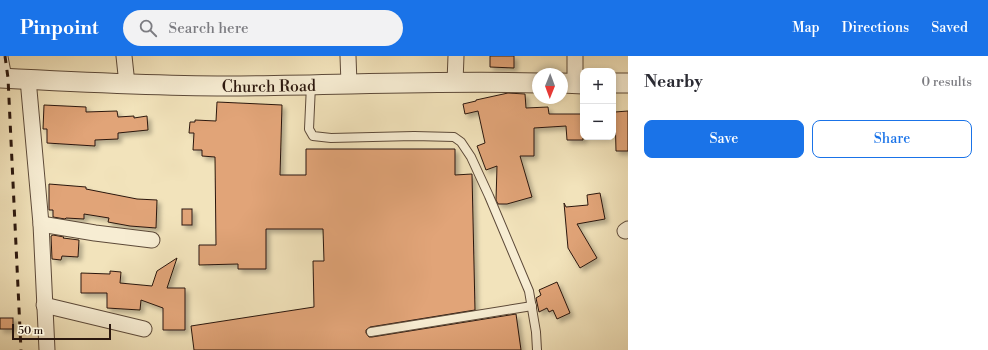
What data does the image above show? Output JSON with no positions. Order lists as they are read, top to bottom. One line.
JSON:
{"streets":{"street":["Church Road"]},"scale_bar":"50 m","north":"bottom","page":{"header":"Pinpoint","search":"Search here","nav":["Map","Directions","Saved"],"heading":["Nearby","0 results"],"map_buttons":["+","−"],"buttons":["Save","Share"],"scale":"50 m"}}
